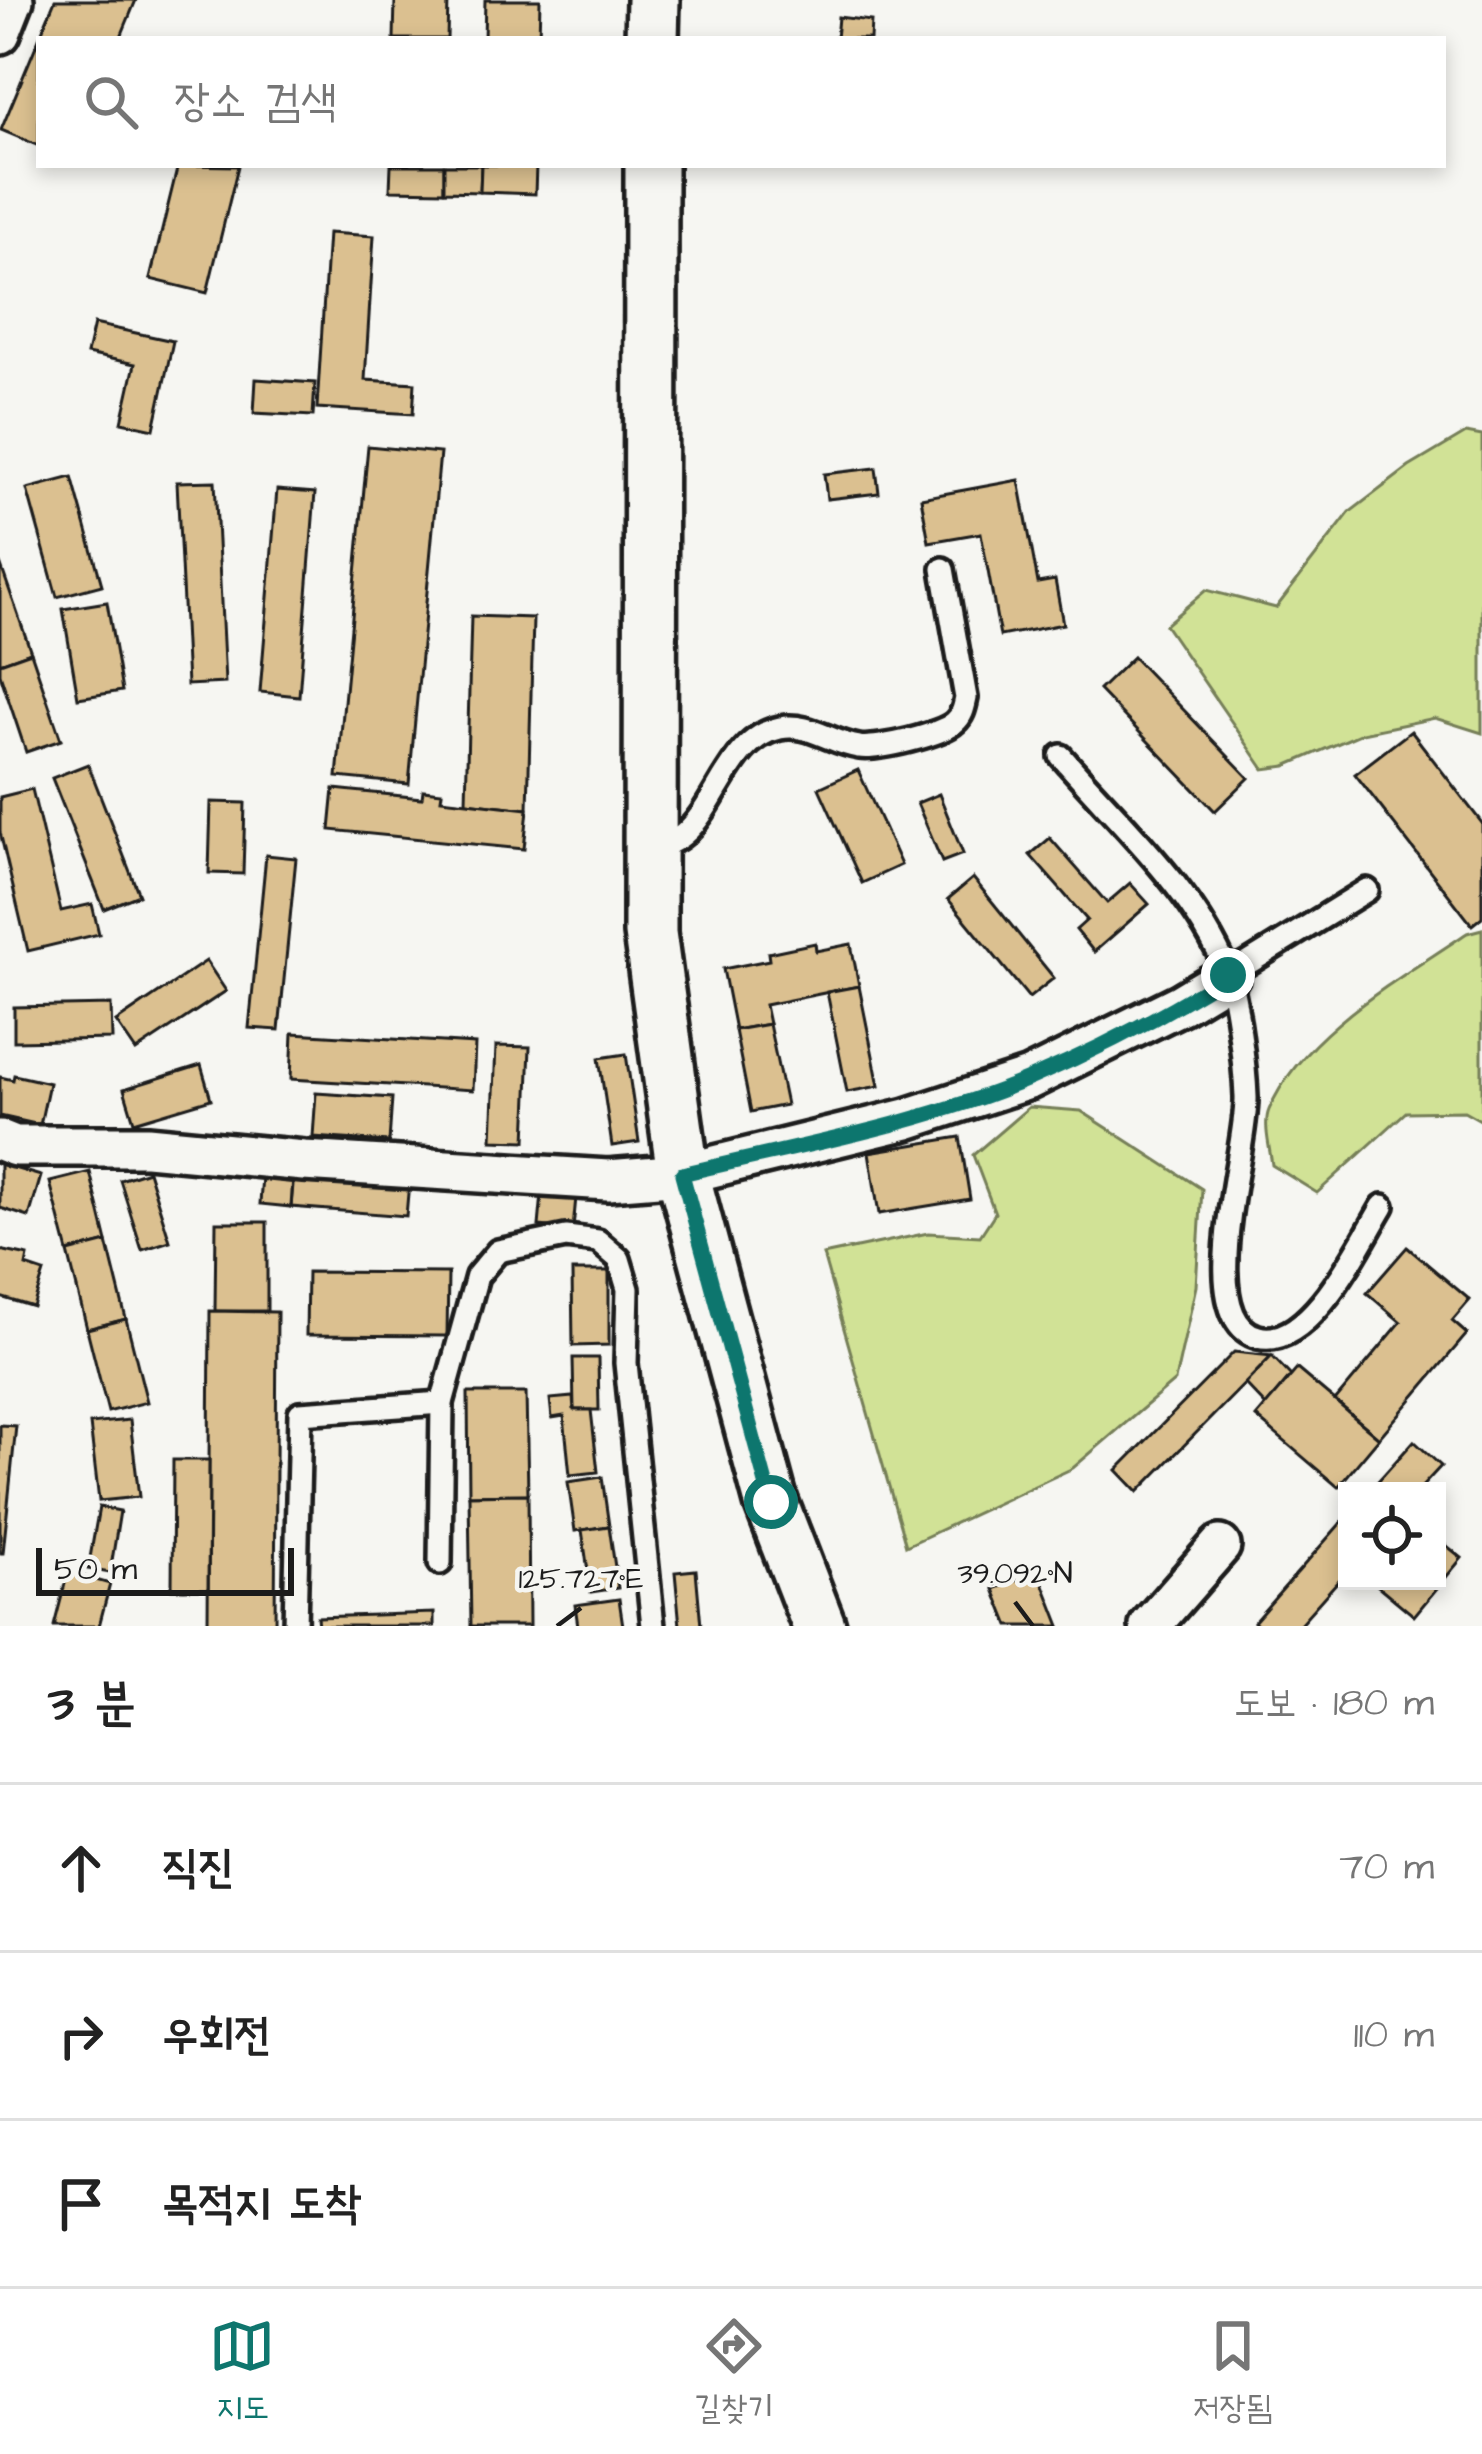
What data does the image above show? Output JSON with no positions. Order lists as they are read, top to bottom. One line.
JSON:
{"scale_bar":"50 m","page":{"search":"장소 검색","scale":"50 m","heading":["3 분","도보 · 180 m"],"list":[["직진","70 m"],["우회전","110 m"],"목적지 도착"],"nav":["지도","길찾기","저장됨"]},"coordinates":["39.092°N","125.727°E"]}
